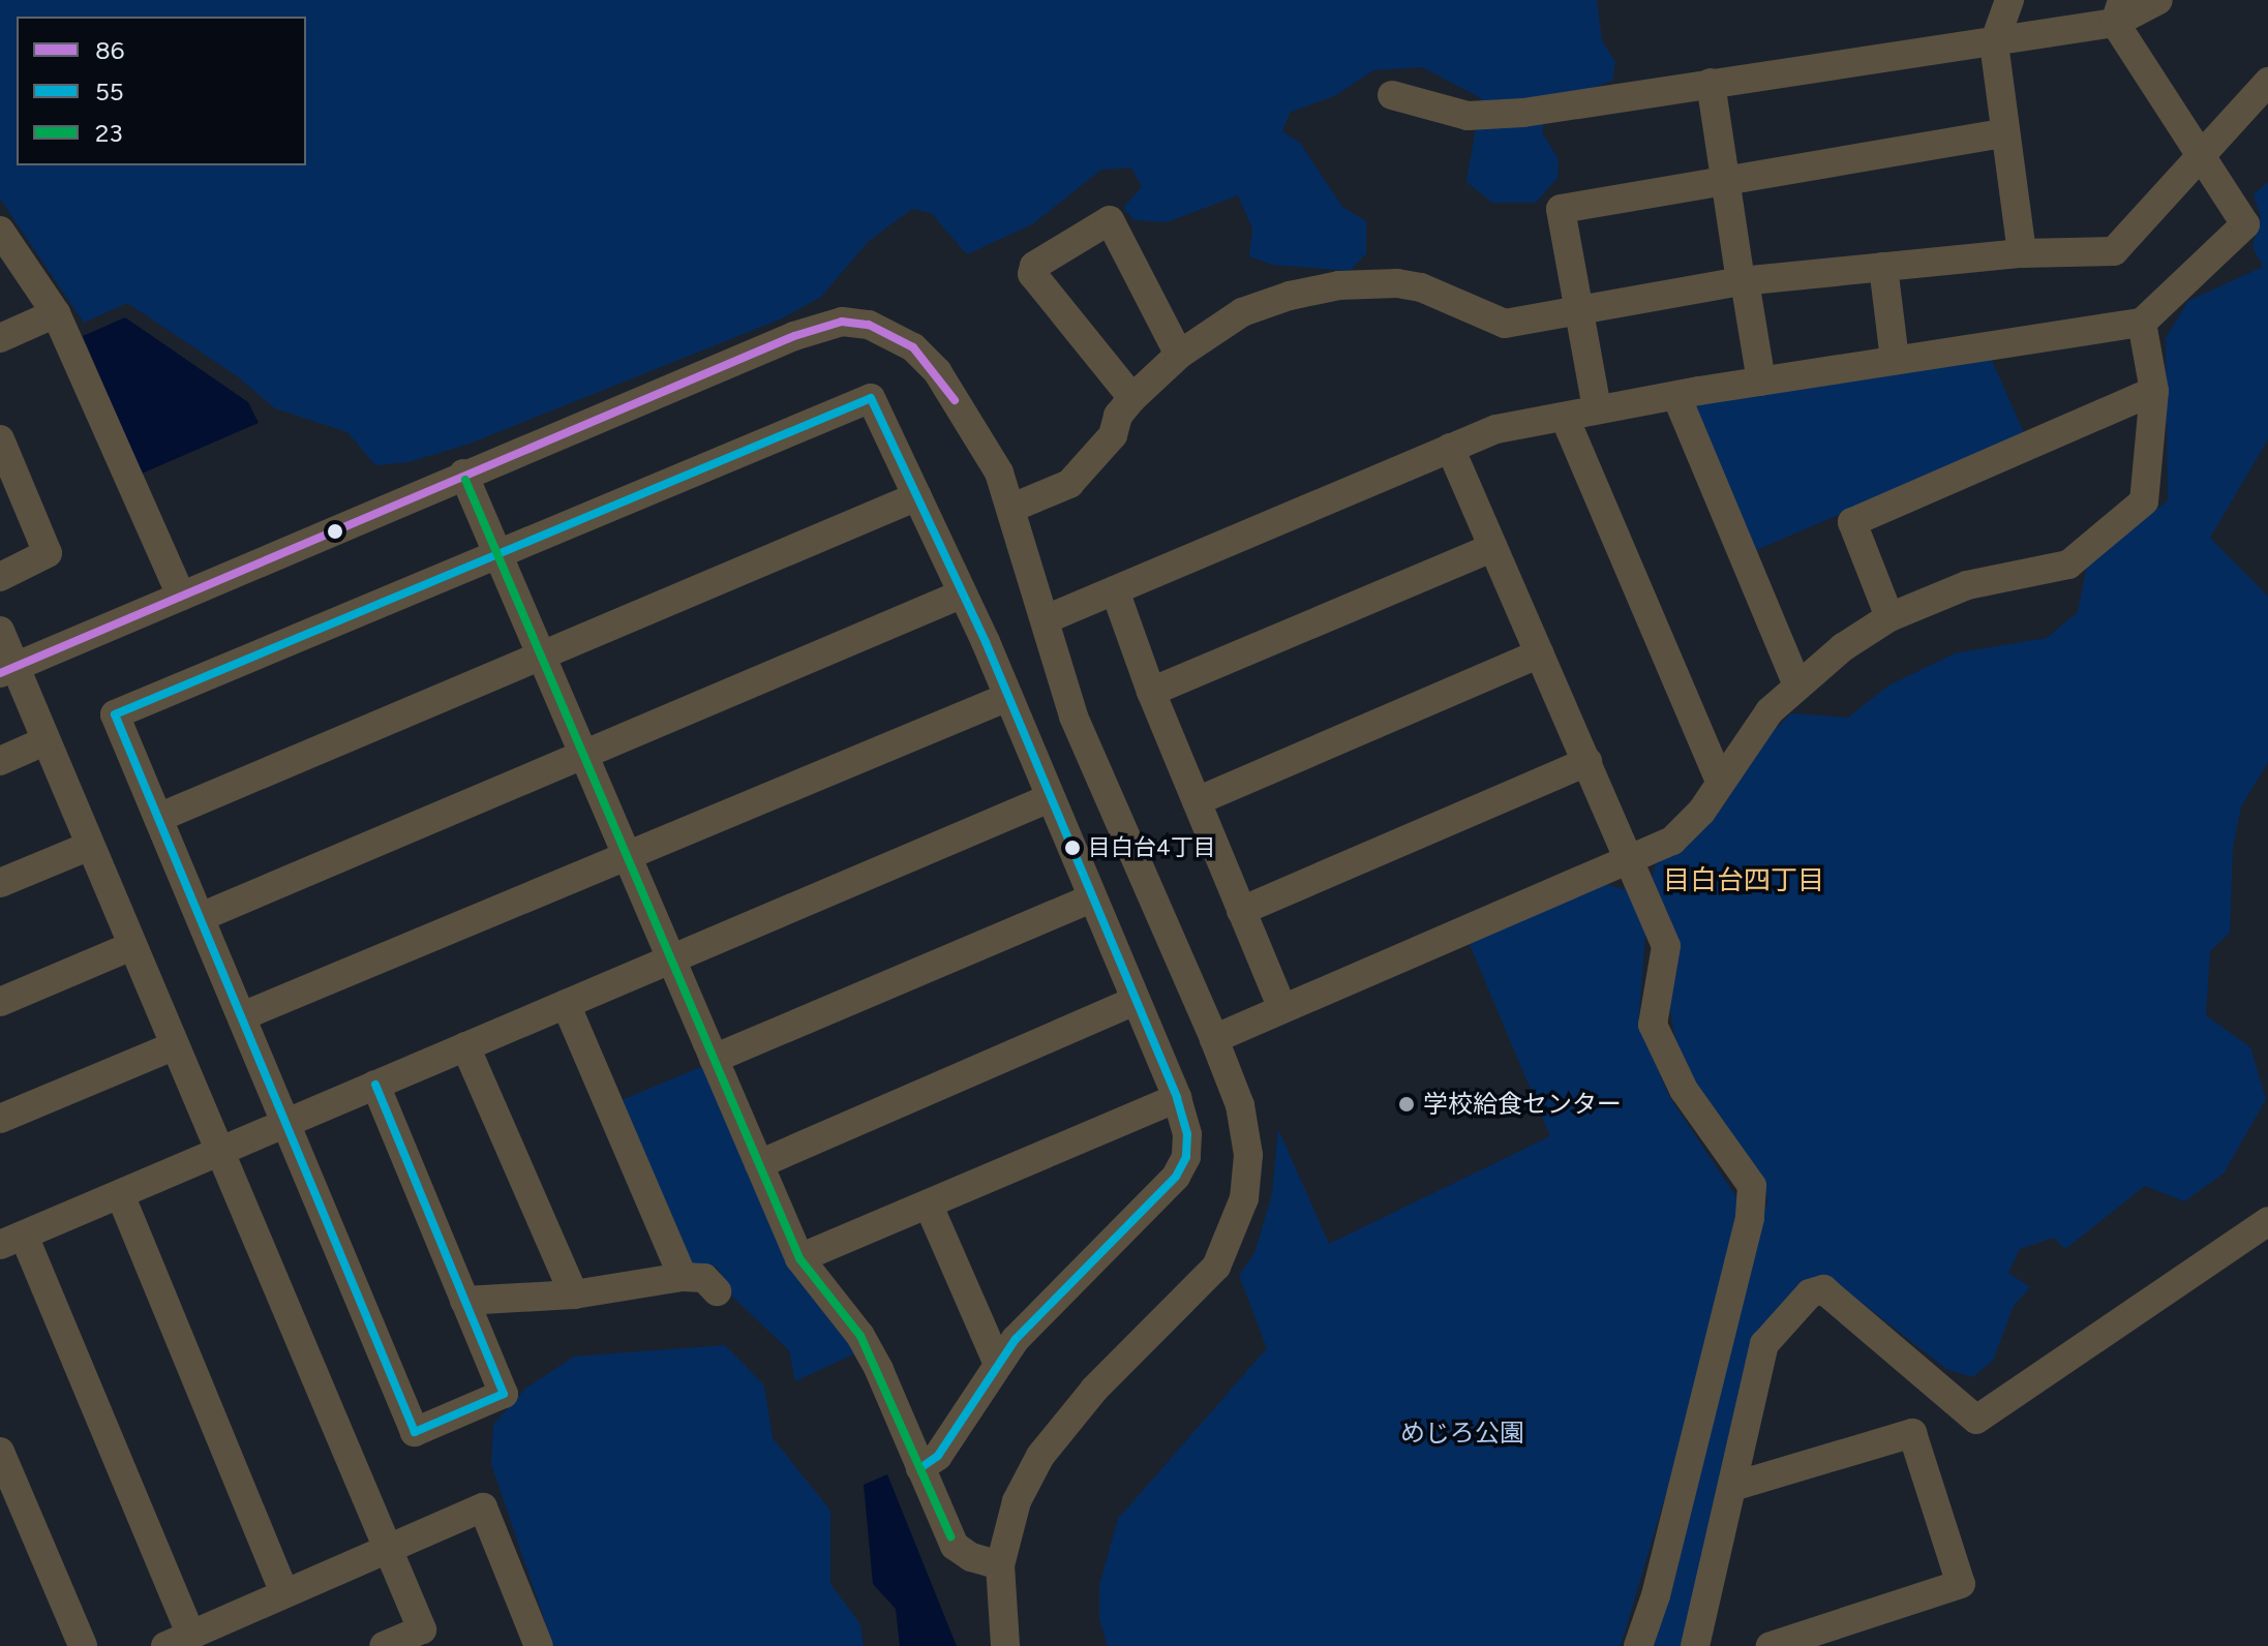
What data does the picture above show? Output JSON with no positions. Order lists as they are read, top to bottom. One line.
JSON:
{"districts":["目白台四丁目"],"parks":["めじろ公園"],"places":["目白台4丁目","学校給食センター"],"lines":["transit line 86","transit line 55","transit line 23"],"legend":["86","55","23"]}
